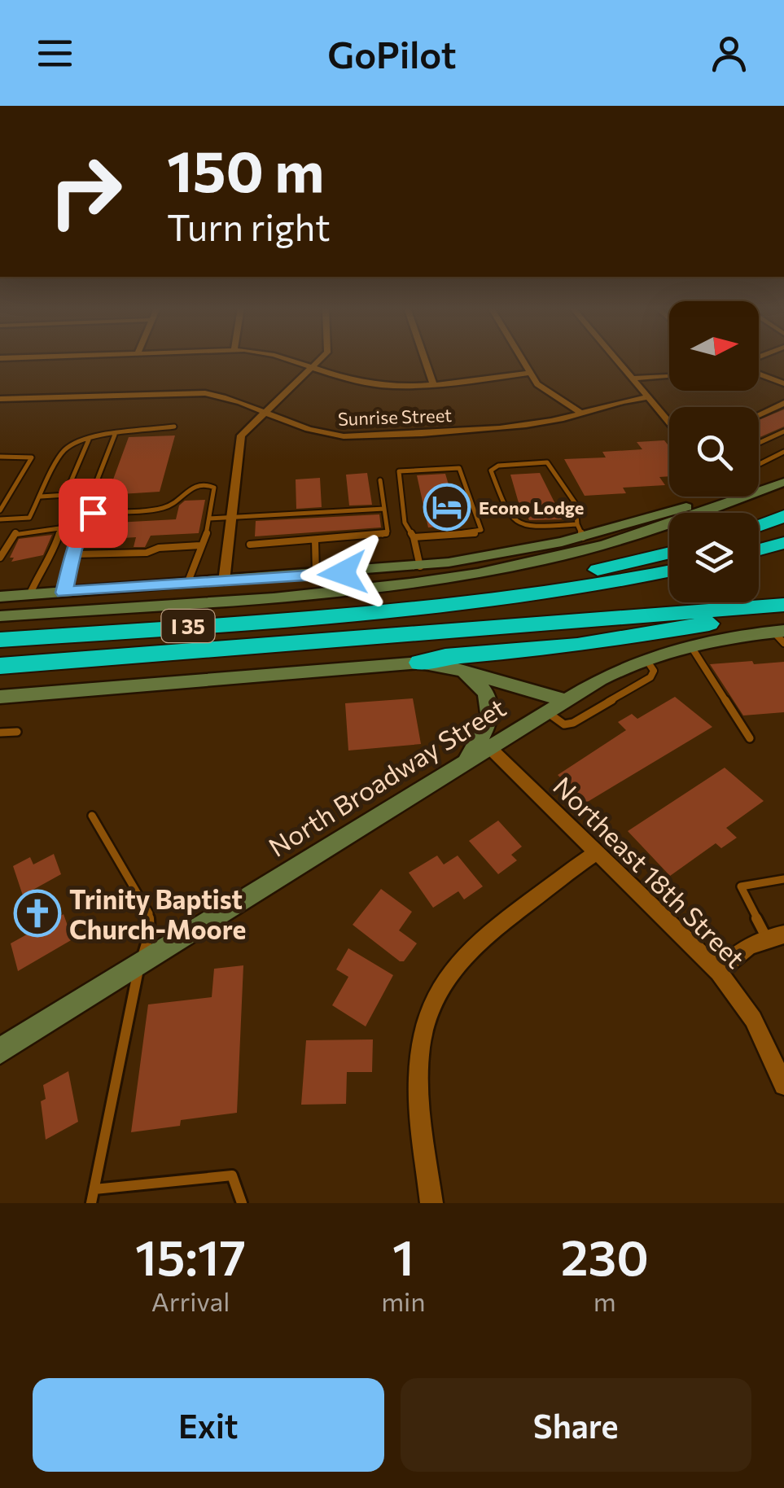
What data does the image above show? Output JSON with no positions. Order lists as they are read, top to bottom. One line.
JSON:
{"streets":{"highway":["I 35"],"main road":["North Broadway Street"],"street":["Sunrise Street","Northeast 18th Street"]},"crossings":[["North Broadway Street","Northeast 18th Street"]],"places":{"hotel":["Econo Lodge"],"church":["Trinity Baptist Church-Moore"]},"north":"right","page":{"header":"GoPilot","turn":["150 m","Turn right"],"eta":["15:17","Arrival","1","min","230","m"],"buttons":["Exit","Share"]}}
